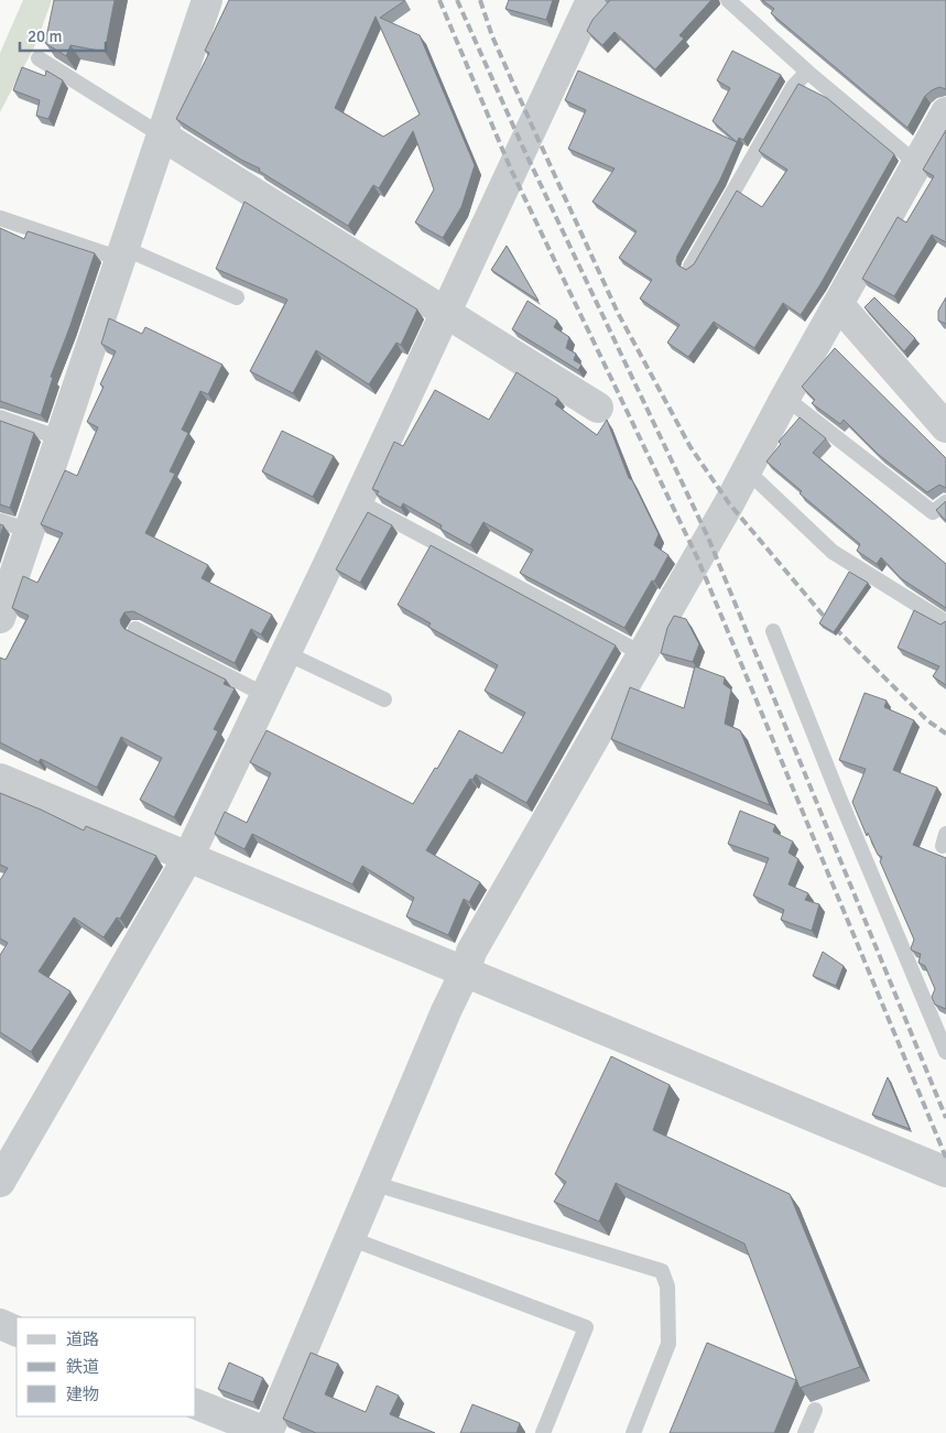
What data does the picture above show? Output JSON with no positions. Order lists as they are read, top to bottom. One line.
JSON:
{"legend":["道路","鉄道","建物"],"scale_bar":"20 m"}
